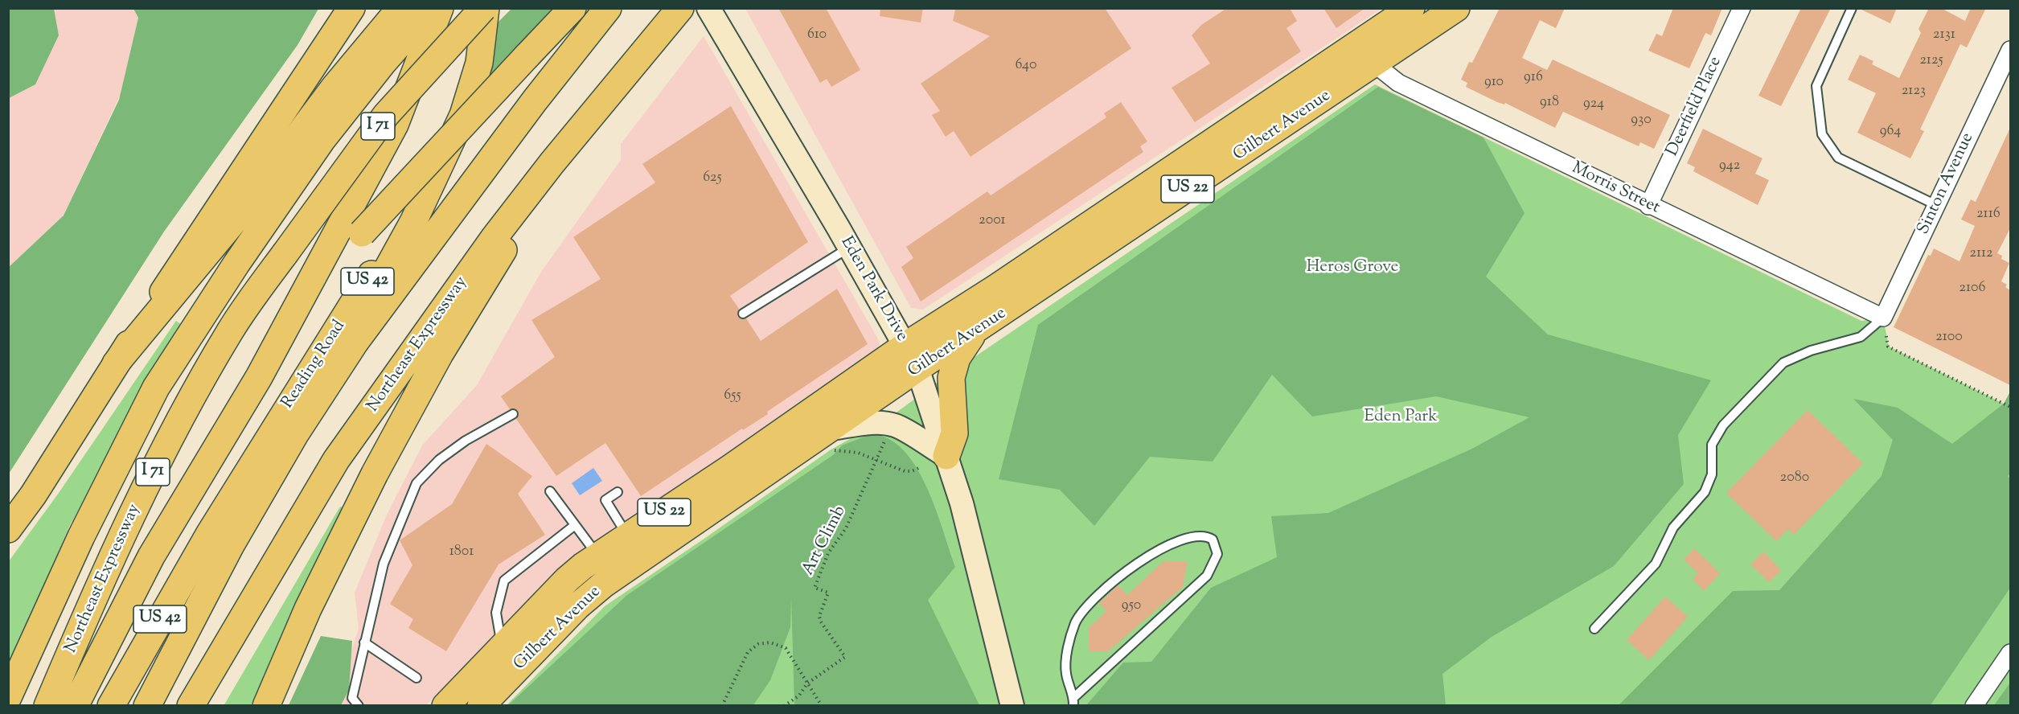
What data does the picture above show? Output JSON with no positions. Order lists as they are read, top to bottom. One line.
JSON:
{"streets":{"main road":["I 71","Gilbert Avenue","US 22","US 42","Northeast Expressway","Reading Road"],"street":["Deerfield Place","Sinton Avenue","Morris Street","Eden Park Drive"],"path":["Art Climb"]},"crossings":[["Deerfield Place","Morris Street"],["Gilbert Avenue","Morris Street"],["Gilbert Avenue","Eden Park Drive"],["Sinton Avenue","Morris Street"],["Northeast Expressway","Reading Road"]],"parks":["Heros Grove","Eden Park"],"house_numbers":["610","2131","2125","640","916","910","2123","918","924","930","964","942","625","2116","2001","2112","2106","2100","655","2080","1801","950"]}
